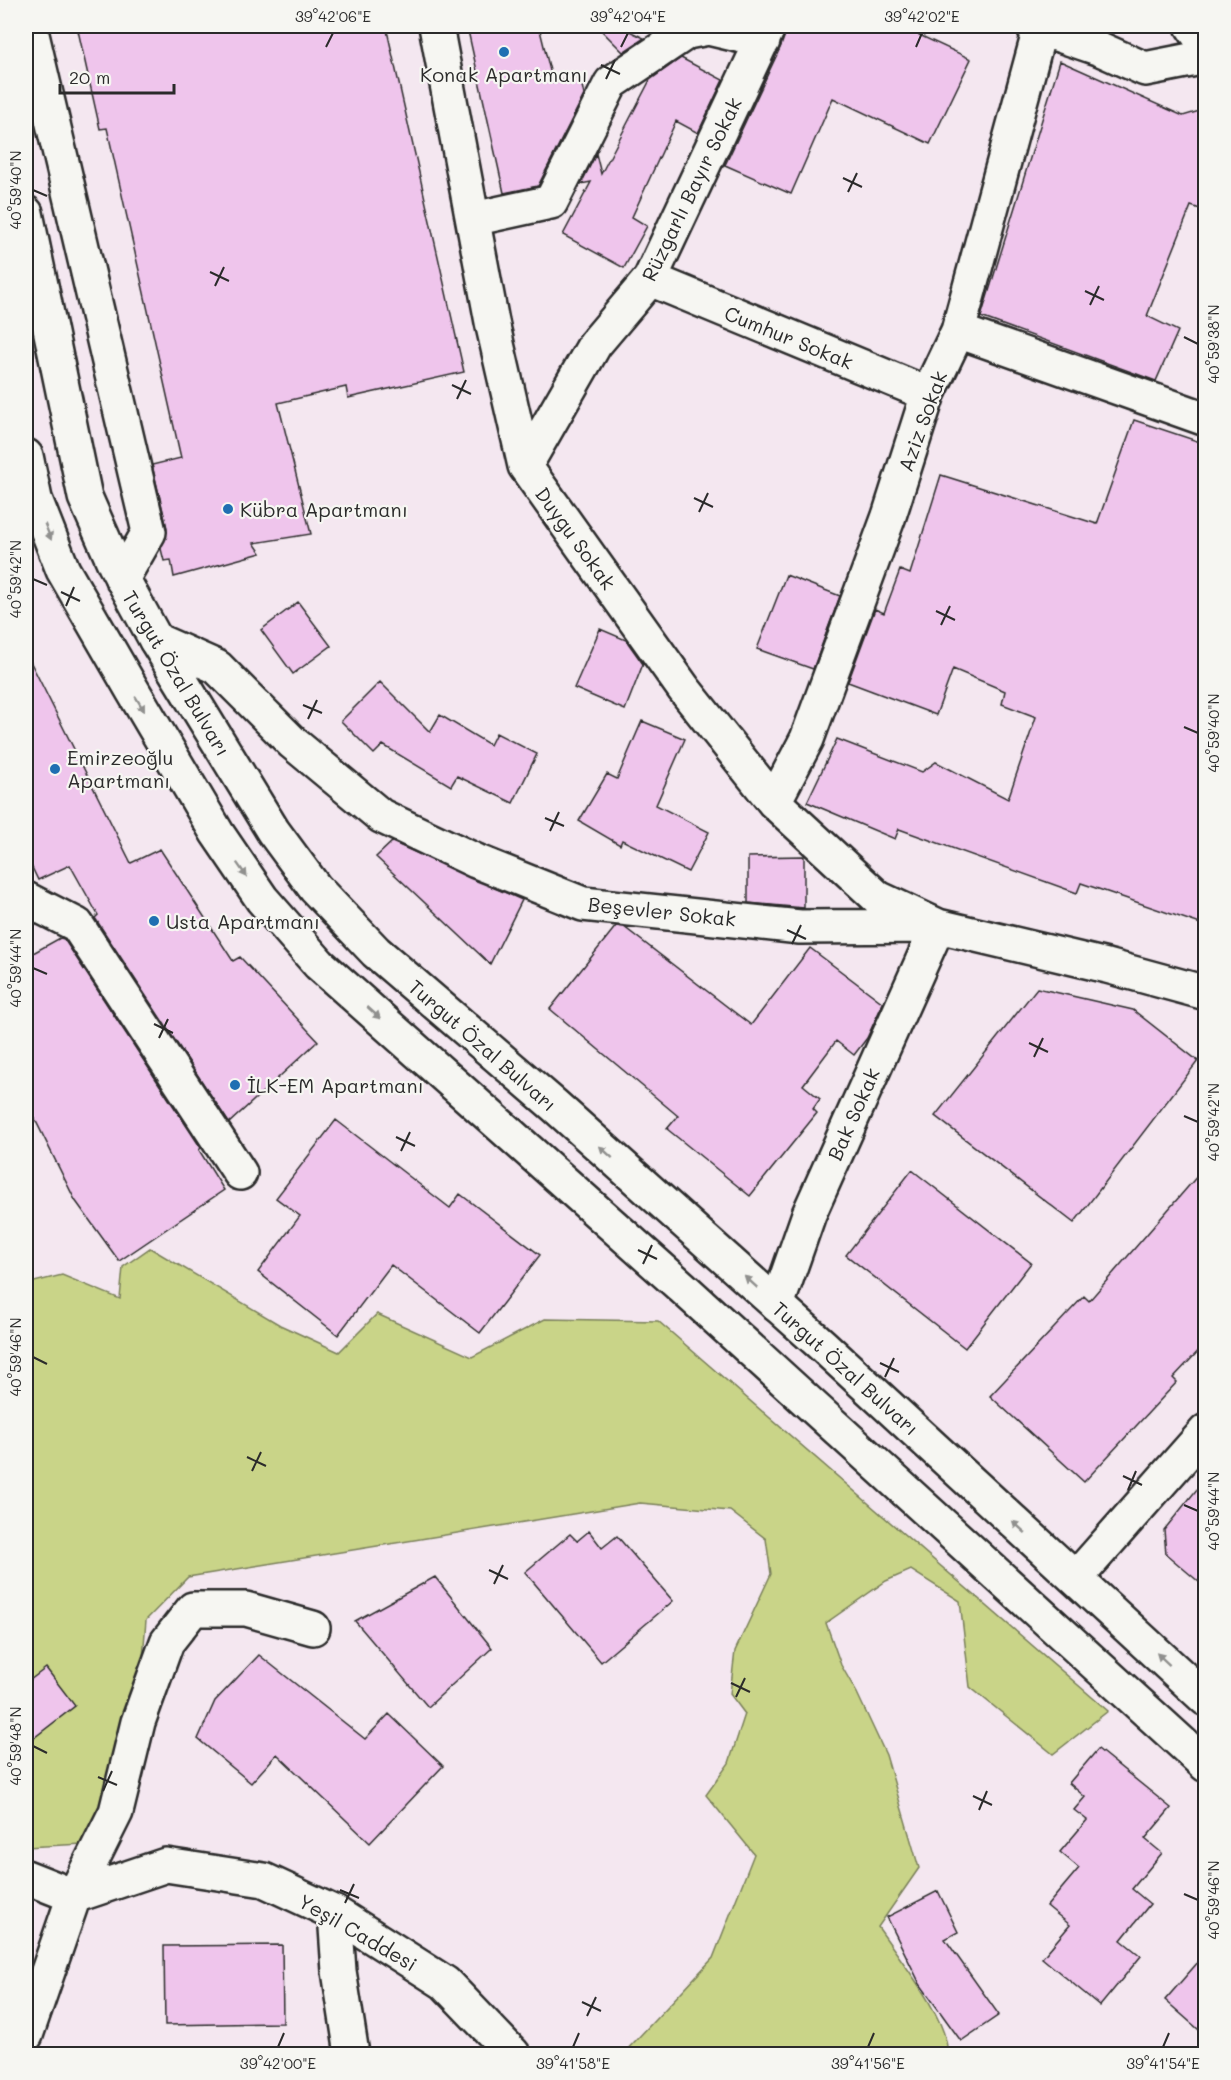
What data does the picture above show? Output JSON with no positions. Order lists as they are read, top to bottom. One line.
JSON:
{"streets":{"street":["Rüzgarlı Bayır Sokak","Cumhur Sokak","Aziz Sokak","Duygu Sokak","Turgut Özal Bulvarı","Beşevler Sokak","Bak Sokak","Yeşil Caddesi"]},"crossings":[["Rüzgarlı Bayır Sokak","Cumhur Sokak"],["Rüzgarlı Bayır Sokak","Duygu Sokak"],["Cumhur Sokak","Aziz Sokak"],["Aziz Sokak","Duygu Sokak"],["Duygu Sokak","Beşevler Sokak"],["Duygu Sokak","Bak Sokak"],["Turgut Özal Bulvarı","Beşevler Sokak"],["Turgut Özal Bulvarı","Bak Sokak"],["Beşevler Sokak","Bak Sokak"]],"places":["Konak Apartmanı","Kübra Apartmanı","Emirzeoğlu Apartmanı","Usta Apartmanı","İLK-EM Apartmanı"],"scale_bar":"20 m","coordinates":["39°42'06\"E","39°42'04\"E","39°42'02\"E","40°59'40\"N","40°59'38\"N","40°59'42\"N","40°59'44\"N","40°59'46\"N","40°59'48\"N","39°42'00\"E","39°41'58\"E","39°41'56\"E","39°41'54\"E"]}
